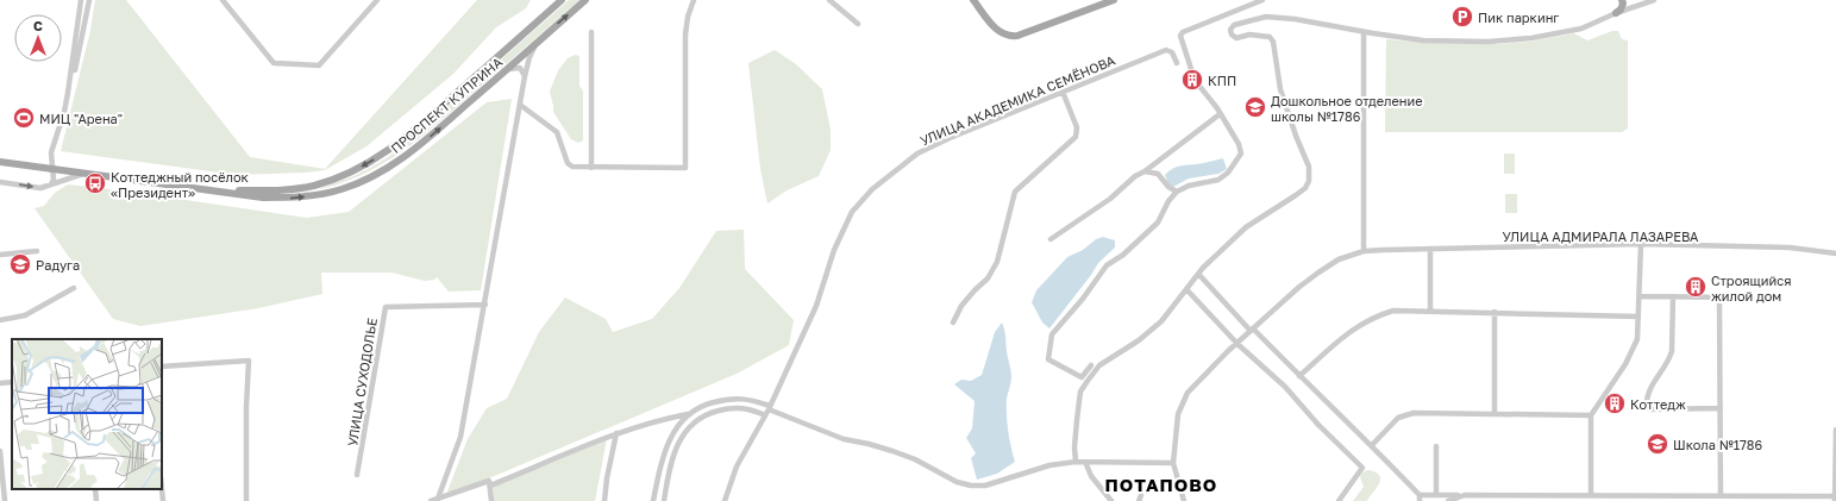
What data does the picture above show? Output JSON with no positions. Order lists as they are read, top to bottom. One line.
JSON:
{"streets":{"main road":["ПРОСПЕКТ КУПРИНА"],"street":["УЛИЦА АКАДЕМИКА СЕМЁНОВА","УЛИЦА АДМИРАЛА ЛАЗАРЕВА","УЛИЦА СУХОДОЛЬЕ"]},"districts":["ПОТАПОВО"],"places":{"parking":["Пик паркинг"],"building":["КПП","Строящийся жилой дом","Коттедж"],"school or university":["Дошкольное отделение школы №1786","Радуга","Школа №1786"],"sports":["МИЦ \"Арена\""],"bus stop":["Коттеджный посёлок «Президент»"]},"north":"top"}
